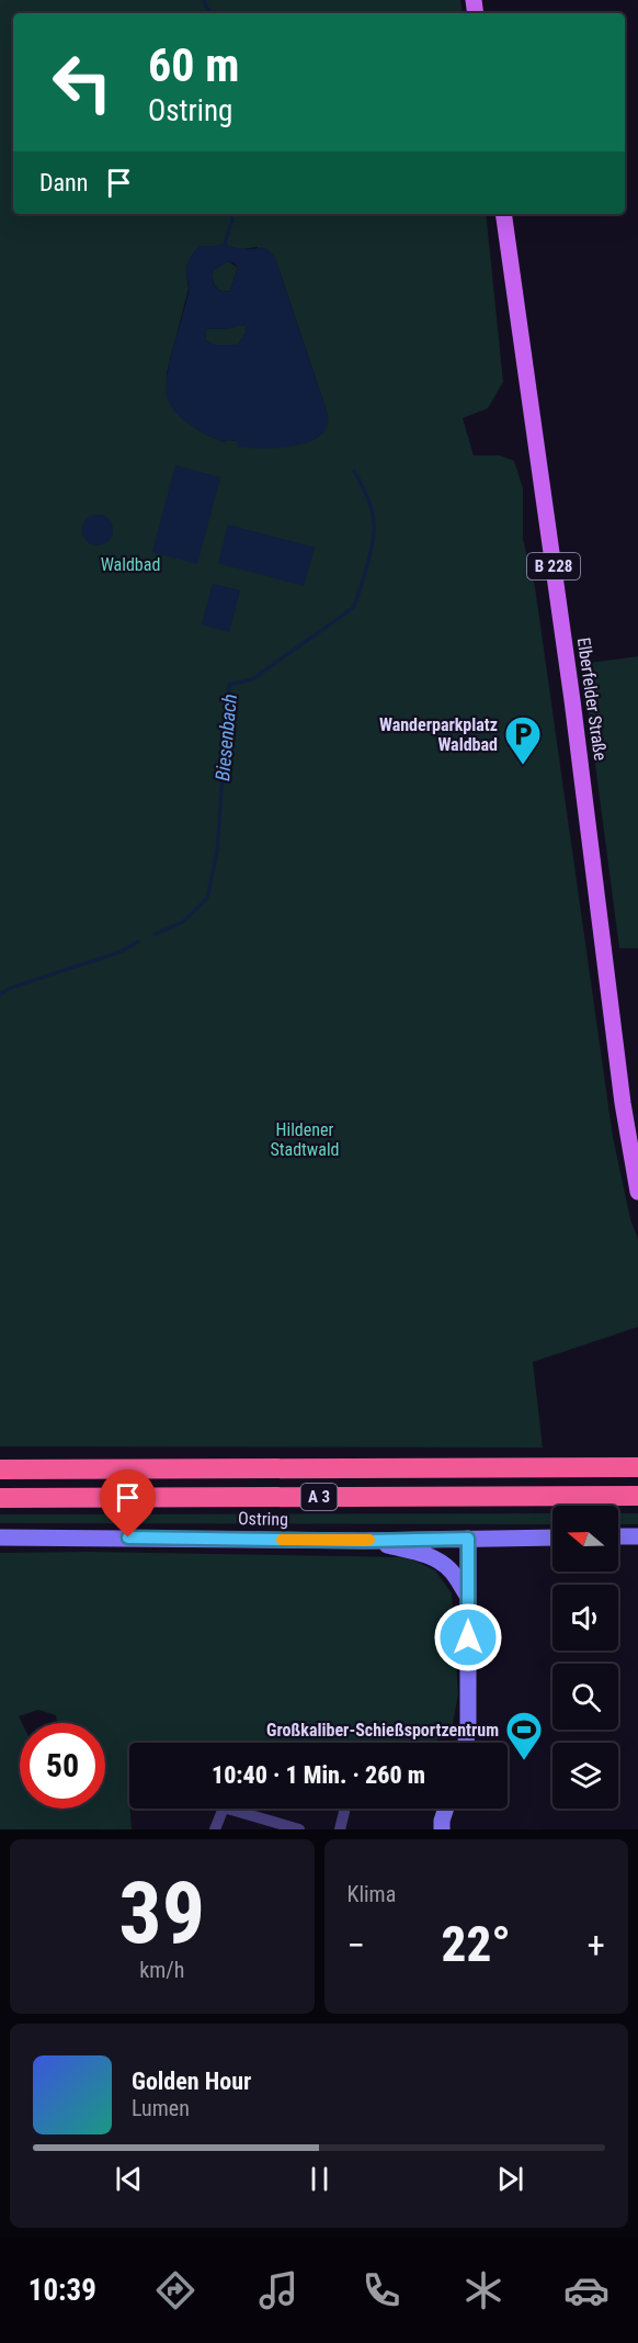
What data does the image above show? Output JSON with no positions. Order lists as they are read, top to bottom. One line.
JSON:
{"streets":{"highway":["A 3"],"main road":["B 228","Elberfelder Straße","Ostring"]},"water":["Biesenbach"],"parks":["Waldbad","Hildener Stadtwald"],"places":{"parking":["Wanderparkplatz Waldbad"],"sports":["Großkaliber-Schießsportzentrum"]},"north":"left","page":{"turn":["60 m","Ostring"],"then":"Dann","limit":"50","trip":"10:40 · 1 Min. · 260 m","tile":[["39","km/h"],"Klima"],"heat":["−","22°","+"],"song":["Golden Hour","Lumen"],"tabs":"10:39"}}
